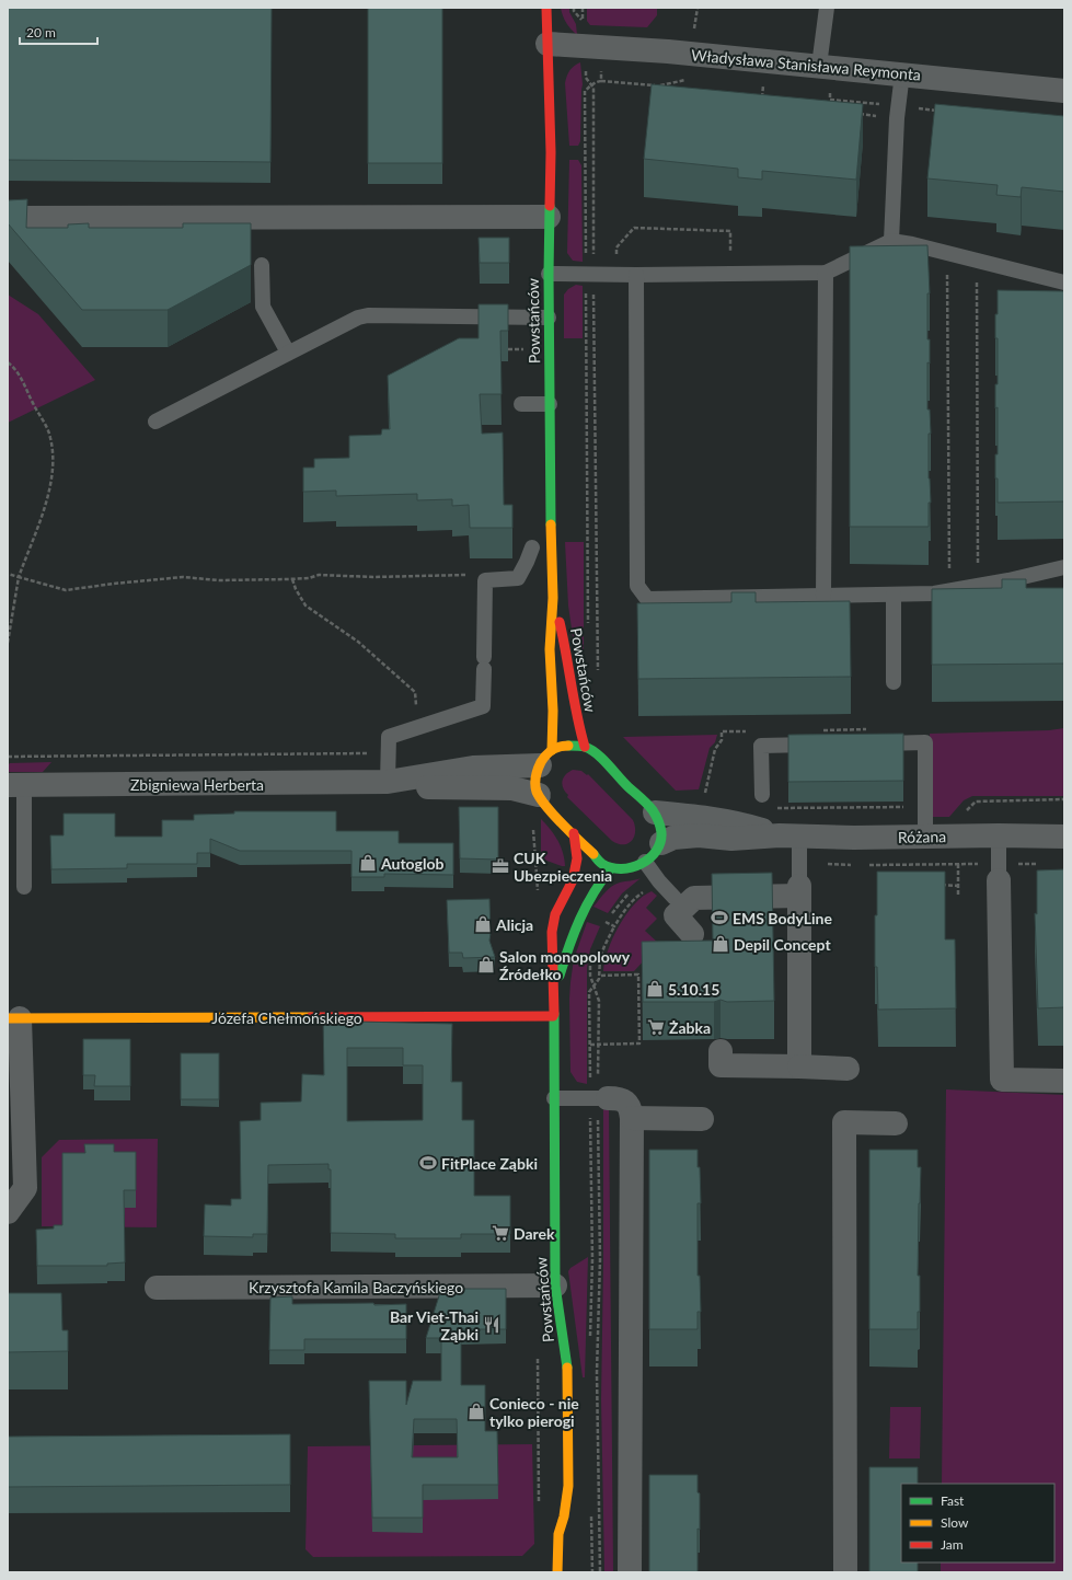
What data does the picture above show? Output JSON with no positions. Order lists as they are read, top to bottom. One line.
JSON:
{"streets":{"street":["Władysława Stanisława Reymonta","Powstańców","Zbigniewa Herberta","Różana","Józefa Chełmońskiego","Krzysztofa Kamila Baczyńskiego"]},"crossings":[["Władysława Stanisława Reymonta","Powstańców"],["Powstańców","Zbigniewa Herberta"],["Powstańców","Józefa Chełmońskiego"],["Powstańców","Krzysztofa Kamila Baczyńskiego"]],"places":{"shop":["Autoglob","Alicja","Depil Concept","Salon monopolowy Źródełko","5.10.15","Conieco - nie tylko pierogi"],"office":["CUK Ubezpieczenia"],"sports":["EMS BodyLine","FitPlace Ząbki"],"supermarket":["Żabka","Darek"],"restaurant":["Bar Viet-Thai Ząbki"]},"legend":["Fast","Slow","Jam"],"scale_bar":"20 m"}
